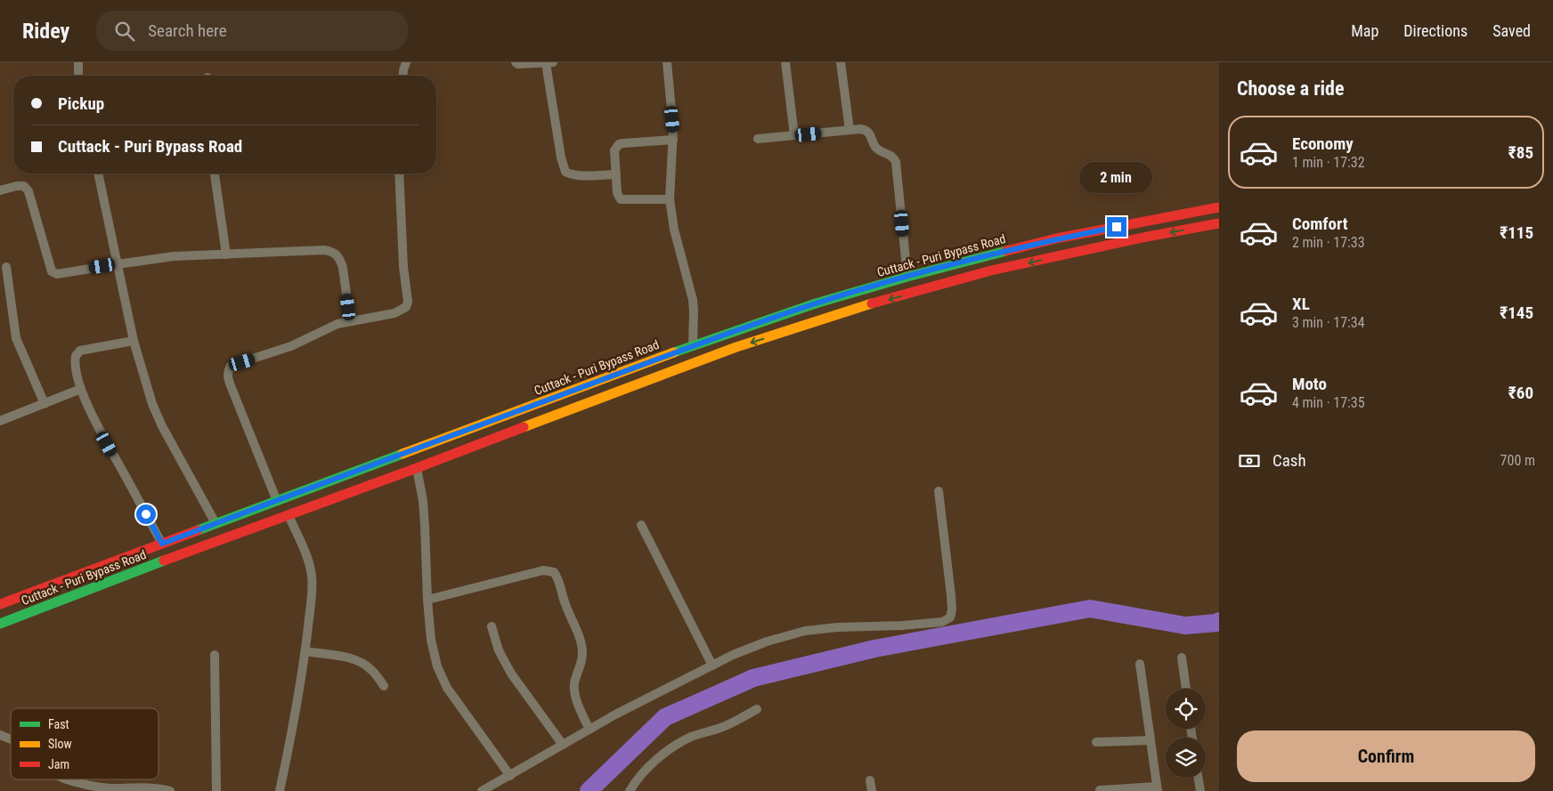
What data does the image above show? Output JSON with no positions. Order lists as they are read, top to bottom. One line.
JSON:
{"streets":{"highway":["Cuttack - Puri Bypass Road"]},"legend":["Fast","Slow","Jam"],"page":{"header":"Ridey","search":"Search here","nav":["Map","Directions","Saved"],"heading":"Choose a ride","banner":["Pickup","Cuttack - Puri Bypass Road"],"list":[{"name":"Economy","note":"1 min · 17:32","value":"₹85"},{"name":"Comfort","note":"2 min · 17:33","value":"₹115"},{"name":"XL","note":"3 min · 17:34","value":"₹145"},{"name":"Moto","note":"4 min · 17:35","value":"₹60"}],"bubble":"2 min","pay":["Cash","700 m"],"buttons":"Confirm"}}
